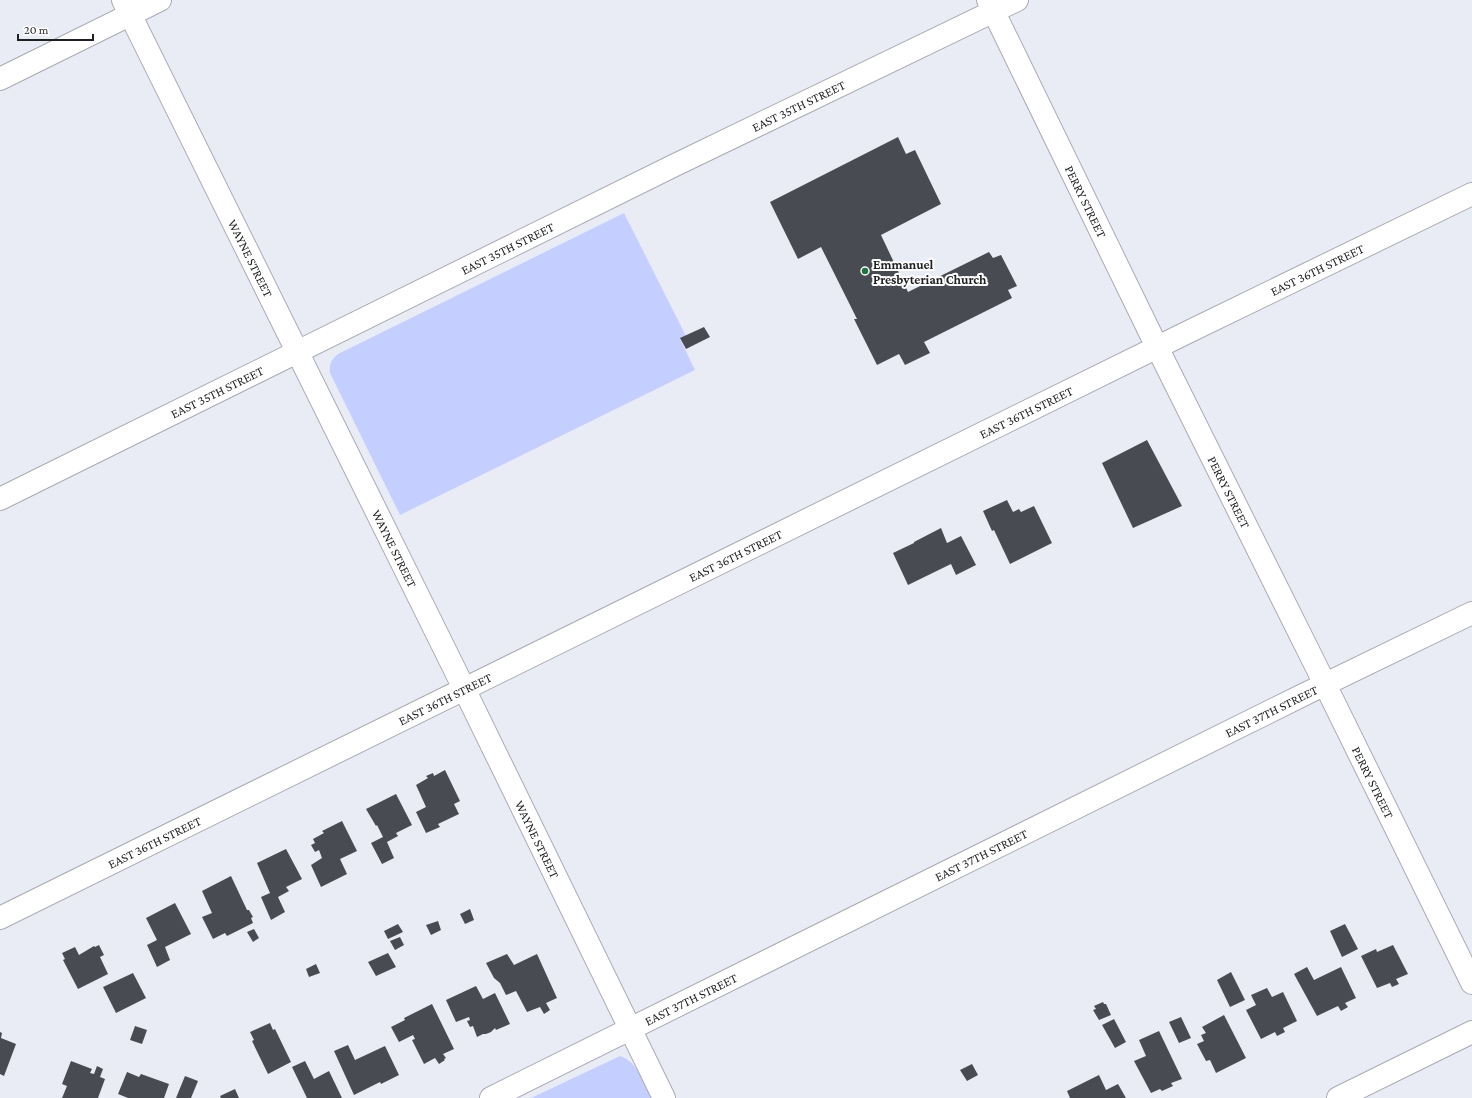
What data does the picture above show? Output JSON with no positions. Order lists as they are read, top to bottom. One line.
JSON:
{"streets":{"street":["EAST 35TH STREET","PERRY STREET","WAYNE STREET","EAST 36TH STREET","EAST 37TH STREET"]},"crossings":[["EAST 35TH STREET","PERRY STREET"],["EAST 35TH STREET","WAYNE STREET"],["PERRY STREET","EAST 36TH STREET"],["PERRY STREET","EAST 37TH STREET"],["WAYNE STREET","EAST 36TH STREET"],["WAYNE STREET","EAST 37TH STREET"]],"places":["Emmanuel Presbyterian Church"],"scale_bar":"20 m"}
